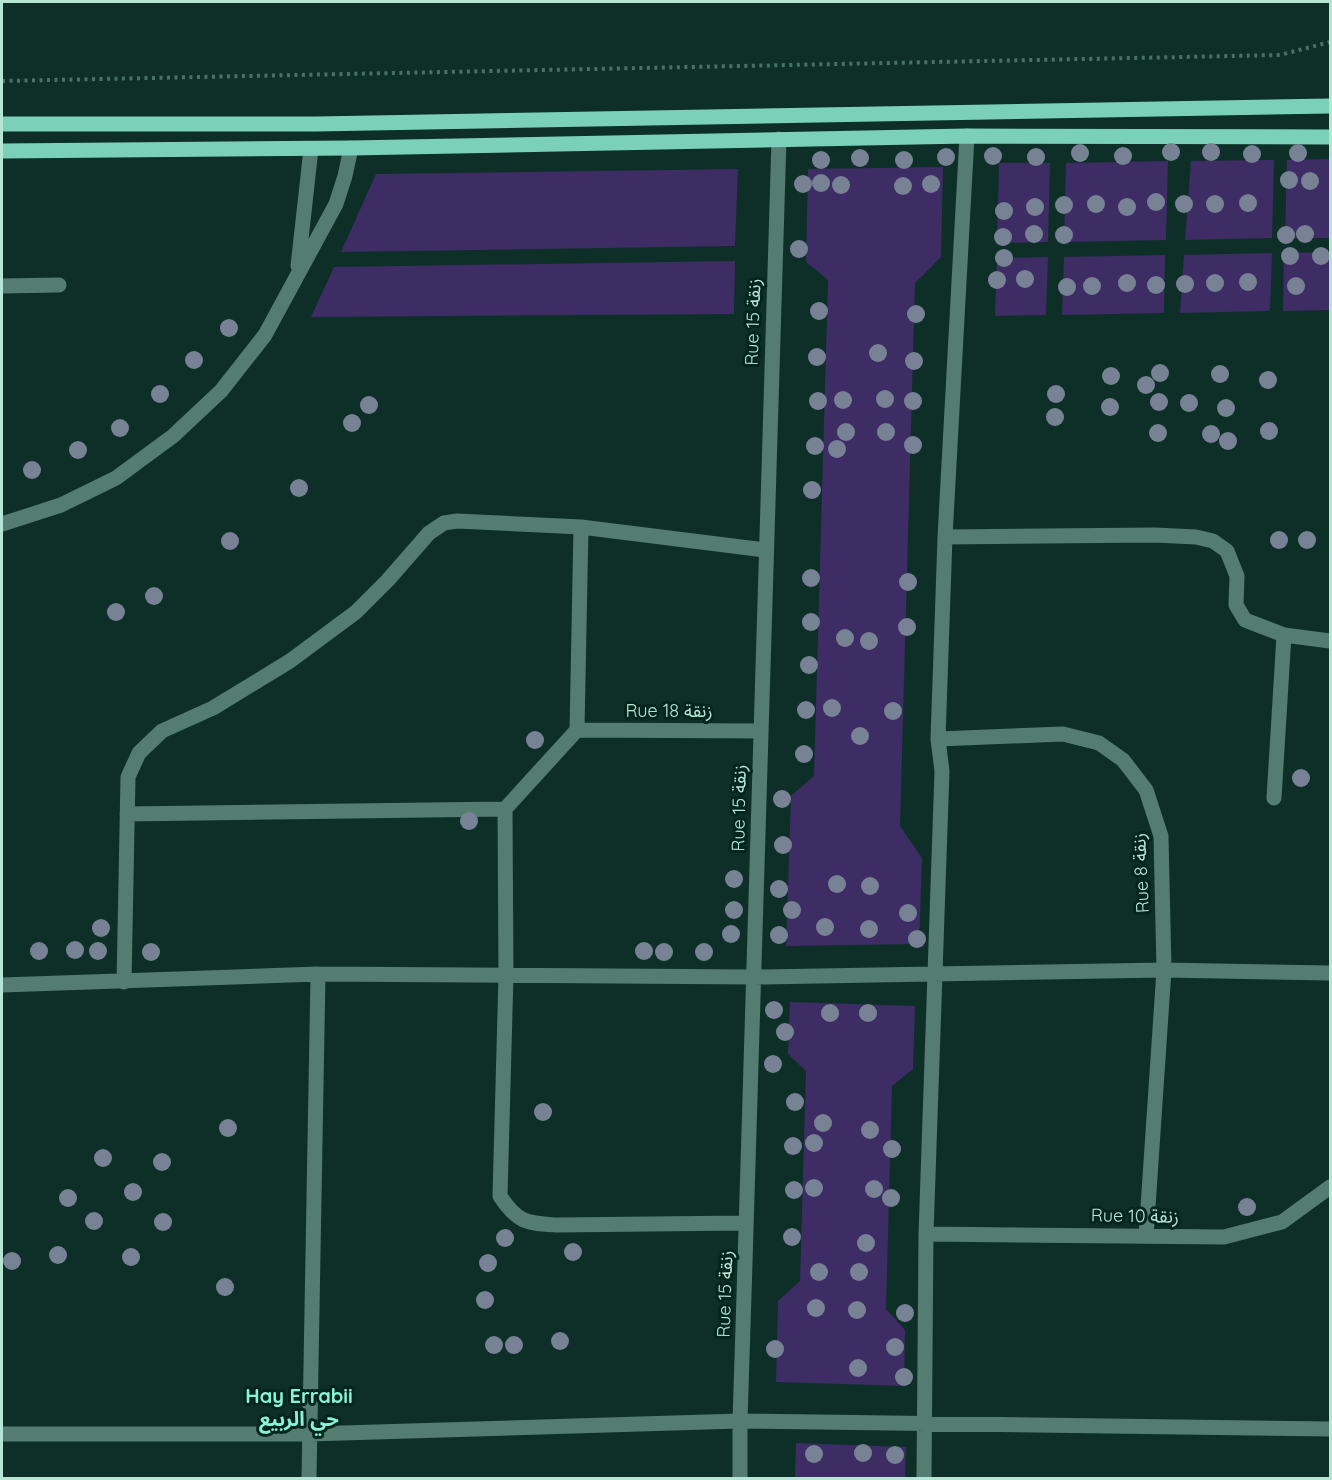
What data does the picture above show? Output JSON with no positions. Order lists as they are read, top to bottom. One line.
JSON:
{"streets":{"street":["Rue 15 زنقة","Rue 18 زنقة","Rue 8 زنقة","Rue 10 زنقة"]},"crossings":[["Rue 15 زنقة","Rue 18 زنقة"],["Rue 8 زنقة","Rue 10 زنقة"]],"districts":["Hay Errabii حي الربيع"]}
